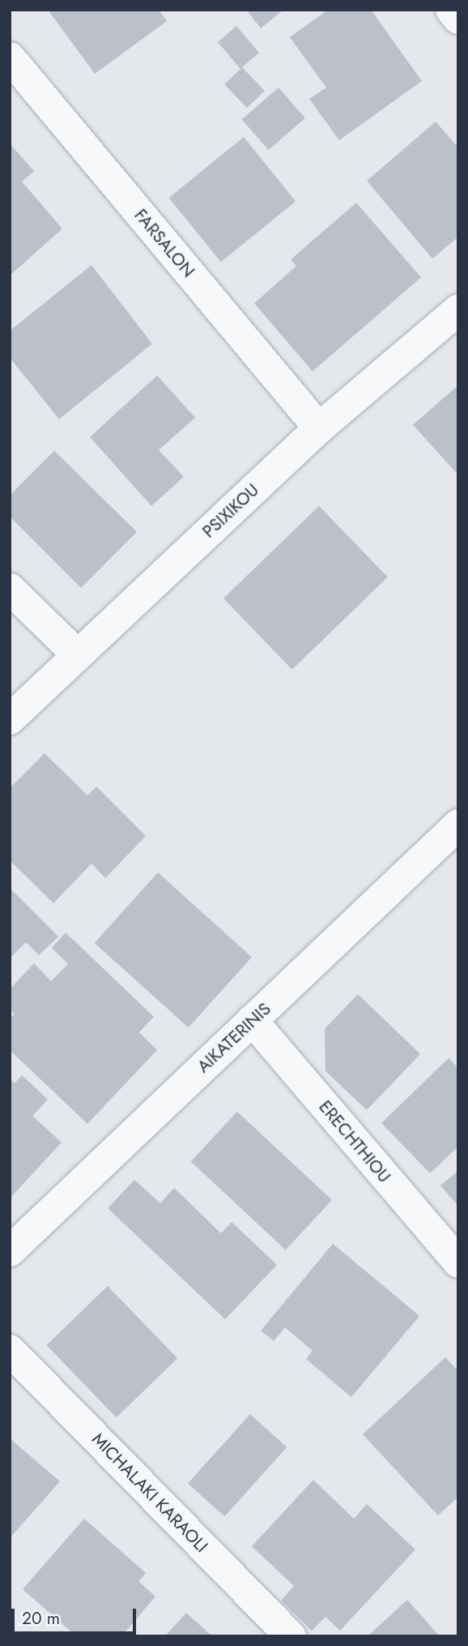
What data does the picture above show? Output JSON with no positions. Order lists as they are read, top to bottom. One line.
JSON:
{"streets":{"street":["FARSALON","PSIXIKOU","AIKATERINIS","ERECHTHIOU","MICHALAKI KARAOLI"]},"crossings":[["FARSALON","PSIXIKOU"],["AIKATERINIS","ERECHTHIOU"]],"scale_bar":"20 m"}
